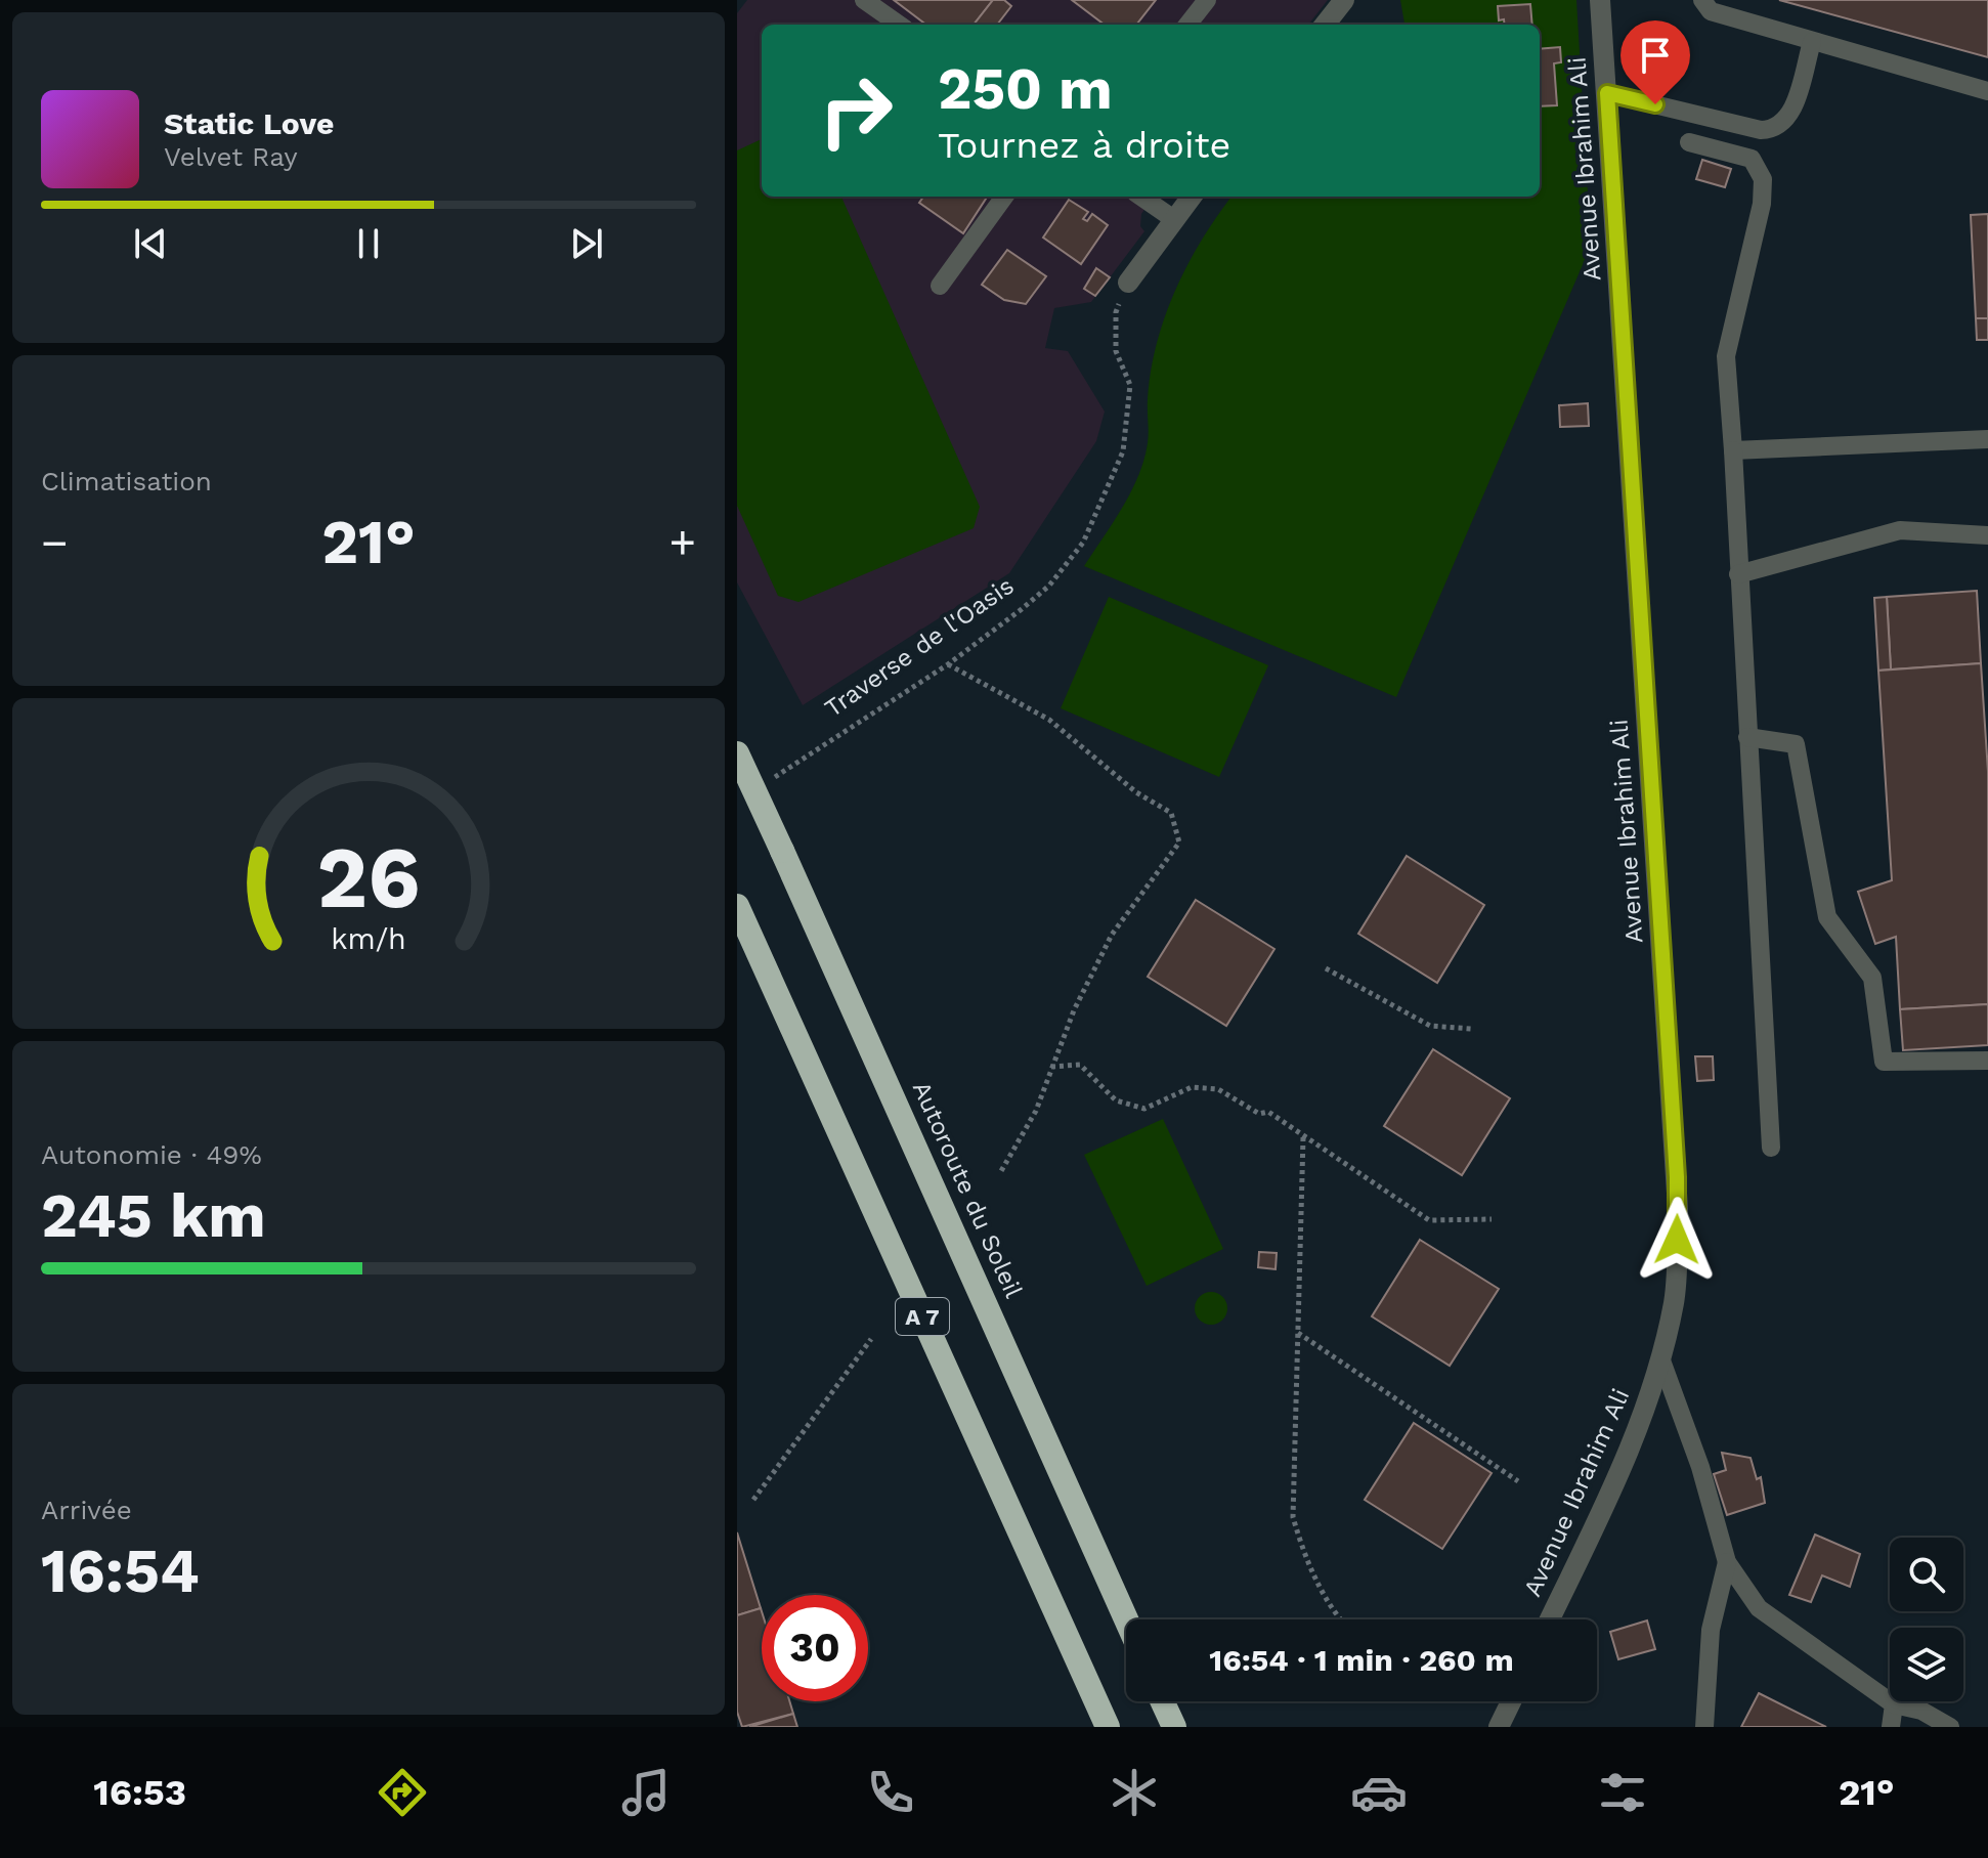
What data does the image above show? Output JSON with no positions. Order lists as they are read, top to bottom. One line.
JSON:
{"streets":{"highway":["Autoroute du Soleil","A 7"],"street":["Avenue Ibrahim Ali"],"path":["Traverse de l'Oasis"]},"page":{"turn":["250 m","Tournez à droite"],"song":["Static Love","Velvet Ray"],"tile":["Climatisation",["Autonomie · 49%","245 km"],["Arrivée","16:54"]],"heat":["−","21°","+"],"limit":"30","trip":"16:54 · 1 min · 260 m","tabs":["16:53","21°"],"gauge":["26","km/h"]}}
